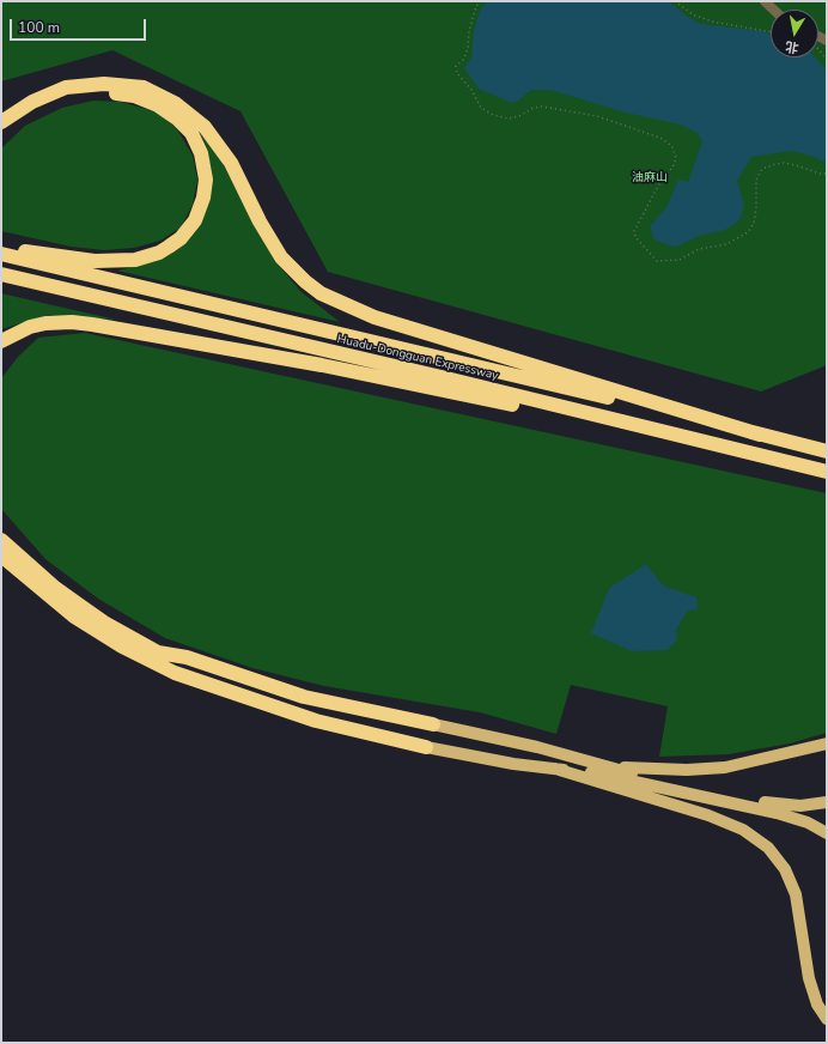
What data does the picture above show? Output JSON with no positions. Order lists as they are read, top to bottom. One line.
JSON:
{"streets":{"highway":["Huadu-Dongguan Expressway"]},"parks":["油麻山"],"scale_bar":"100 m","north":"bottom"}
